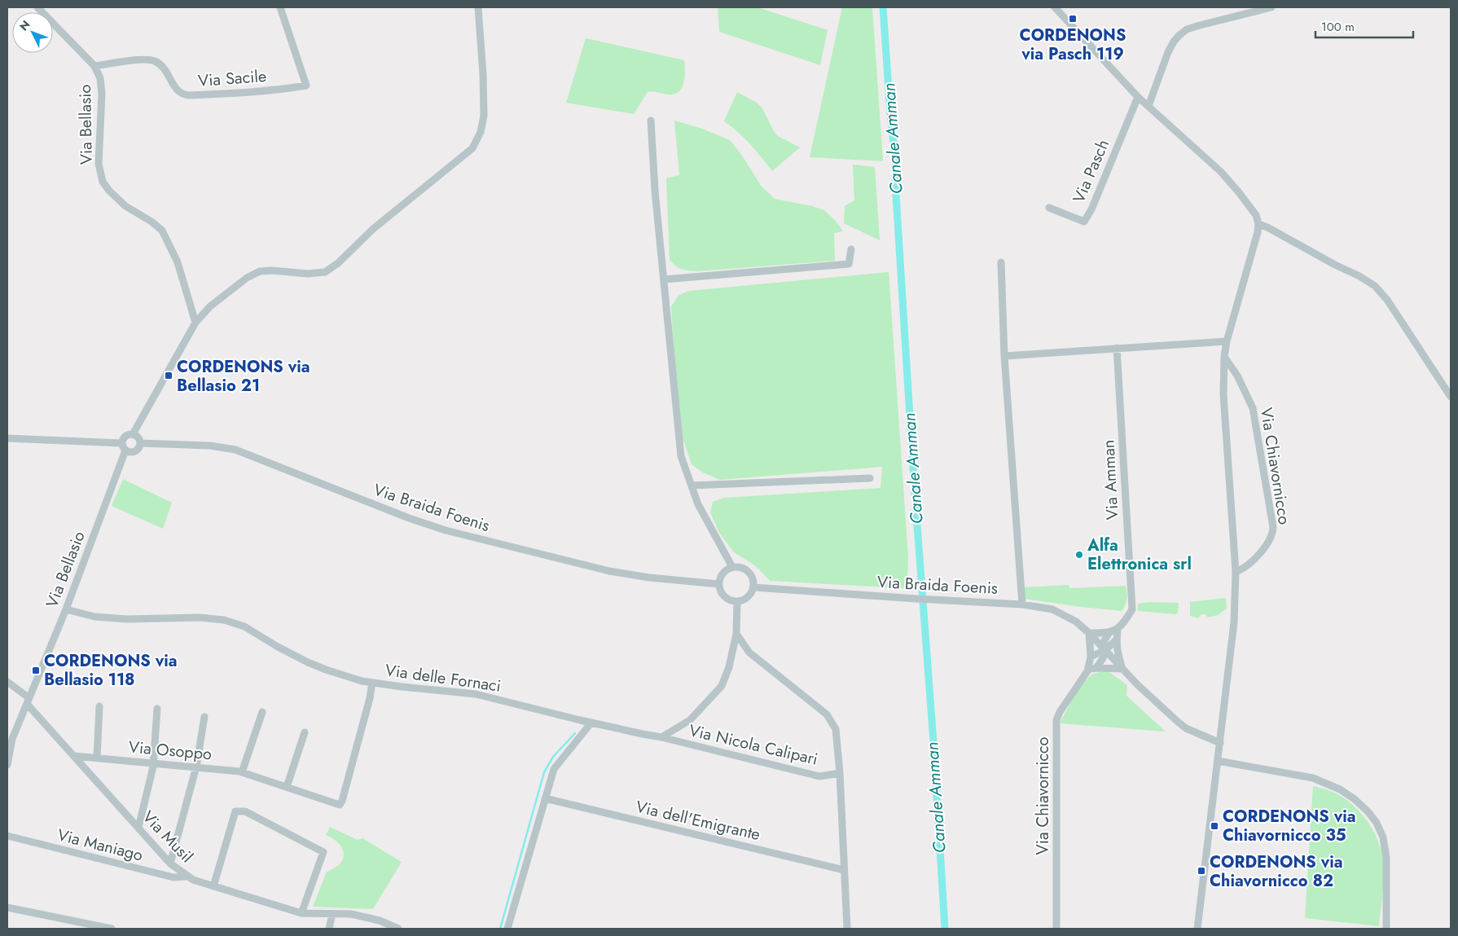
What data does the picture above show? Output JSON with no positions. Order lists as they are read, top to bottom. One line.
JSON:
{"streets":{"street":["Via Sacile","Via Bellasio","Via Pasch","Via Chiavornicco","Via Amman","Via Braida Foenis","Via delle Fornaci","Via Nicola Calipari","Via Osoppo","Via dell'Emigrante","Via Musil","Via Maniago"]},"crossings":[["Via Sacile","Via Bellasio"],["Via Bellasio","Via Braida Foenis"],["Via Bellasio","Via delle Fornaci"],["Via Bellasio","Via Musil"],["Via Chiavornicco","Via Braida Foenis"],["Via delle Fornaci","Via Nicola Calipari"],["Via delle Fornaci","Via Osoppo"],["Via Nicola Calipari","Via dell'Emigrante"],["Via Osoppo","Via Musil"],["Via Musil","Via Maniago"]],"water":["Canale Amman"],"places":{"transit":["CORDENONS via Pasch 119","CORDENONS via Bellasio 21","CORDENONS via Bellasio 118","CORDENONS via Chiavornicco 35","CORDENONS via Chiavornicco 82"],"other":["Alfa Elettronica srl"]},"scale_bar":"100 m","north":"top left"}
